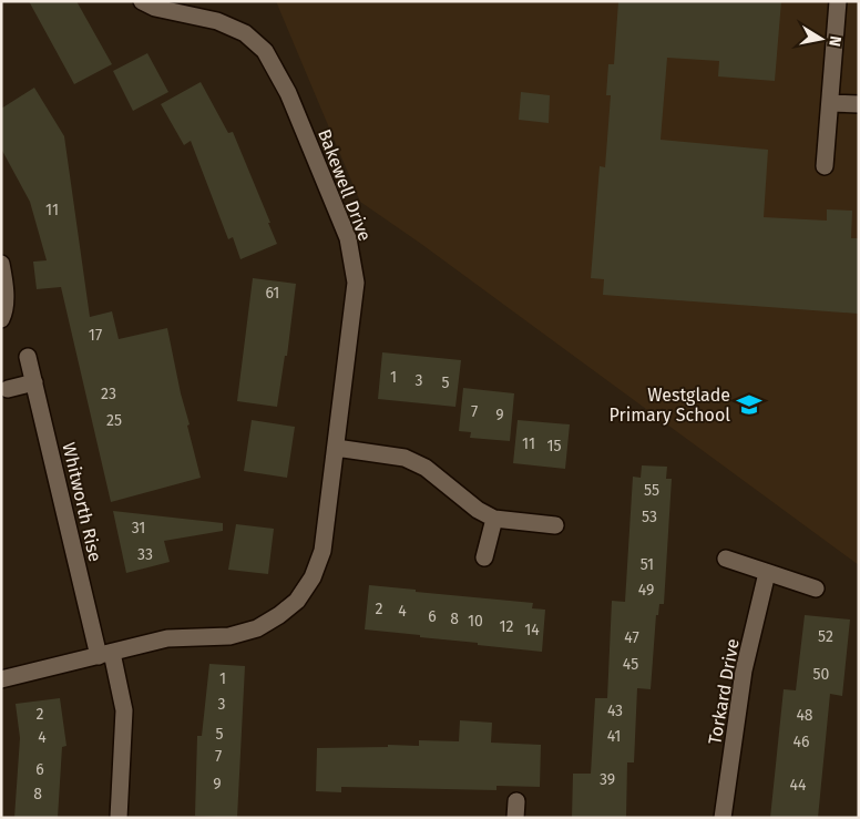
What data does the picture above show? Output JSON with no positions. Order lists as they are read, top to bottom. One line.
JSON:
{"streets":{"street":["Bakewell Drive","Whitworth Rise","Torkard Drive"]},"crossings":[["Bakewell Drive","Whitworth Rise"]],"places":{"school or university":["Westglade Primary School"]},"house_numbers":["11","61","17","1","3","5","23","7","9","25","11","15","55","53","31","33","51","49","2","4","6","8","10","12","14","52","47","45","50","1","3","43","2","48","5","41","4","46","7","6","39","9","44","8"],"north":"right"}
